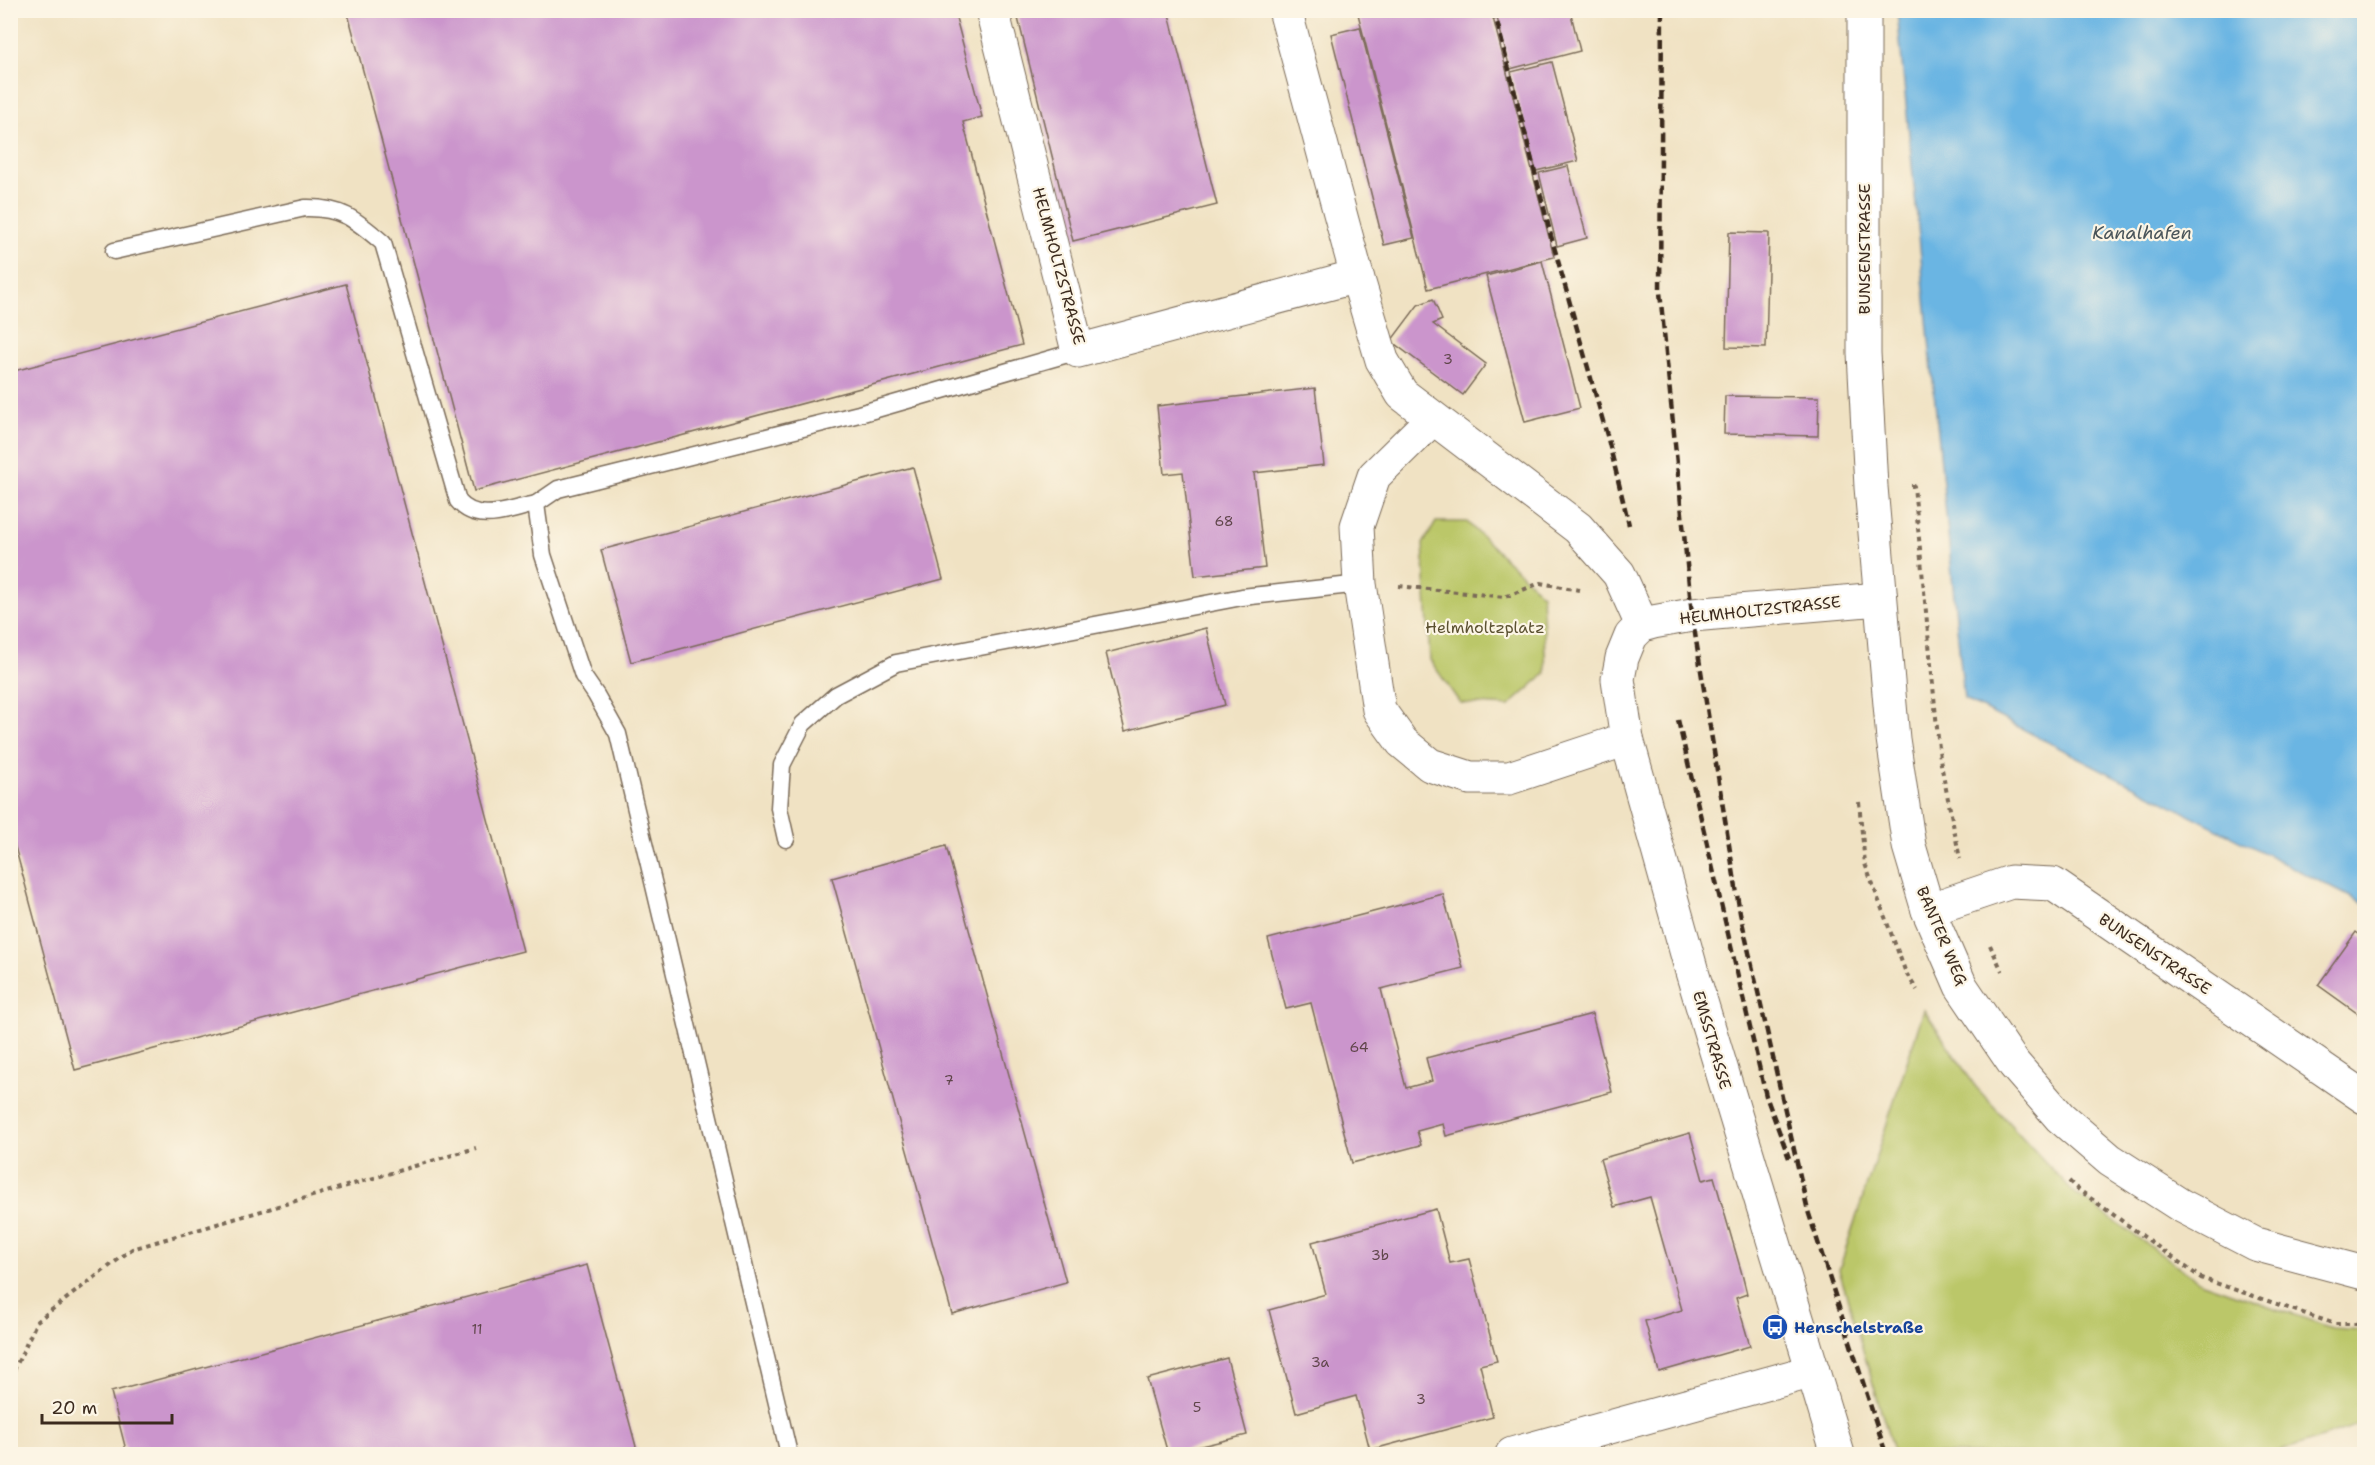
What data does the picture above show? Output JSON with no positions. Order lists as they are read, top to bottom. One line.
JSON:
{"streets":{"street":["BUNSENSTRASSE","HELMHOLTZSTRASSE","BANTER WEG","EMSSTRASSE"]},"crossings":[["BUNSENSTRASSE","BANTER WEG"],["HELMHOLTZSTRASSE","BANTER WEG"],["HELMHOLTZSTRASSE","EMSSTRASSE"]],"water":["Kanalhafen"],"parks":["Helmholtzplatz"],"places":{"bus stop":["Henschelstraße"]},"house_numbers":["3","68","64","7","3b","11","3a","3","5"],"scale_bar":"20 m"}
